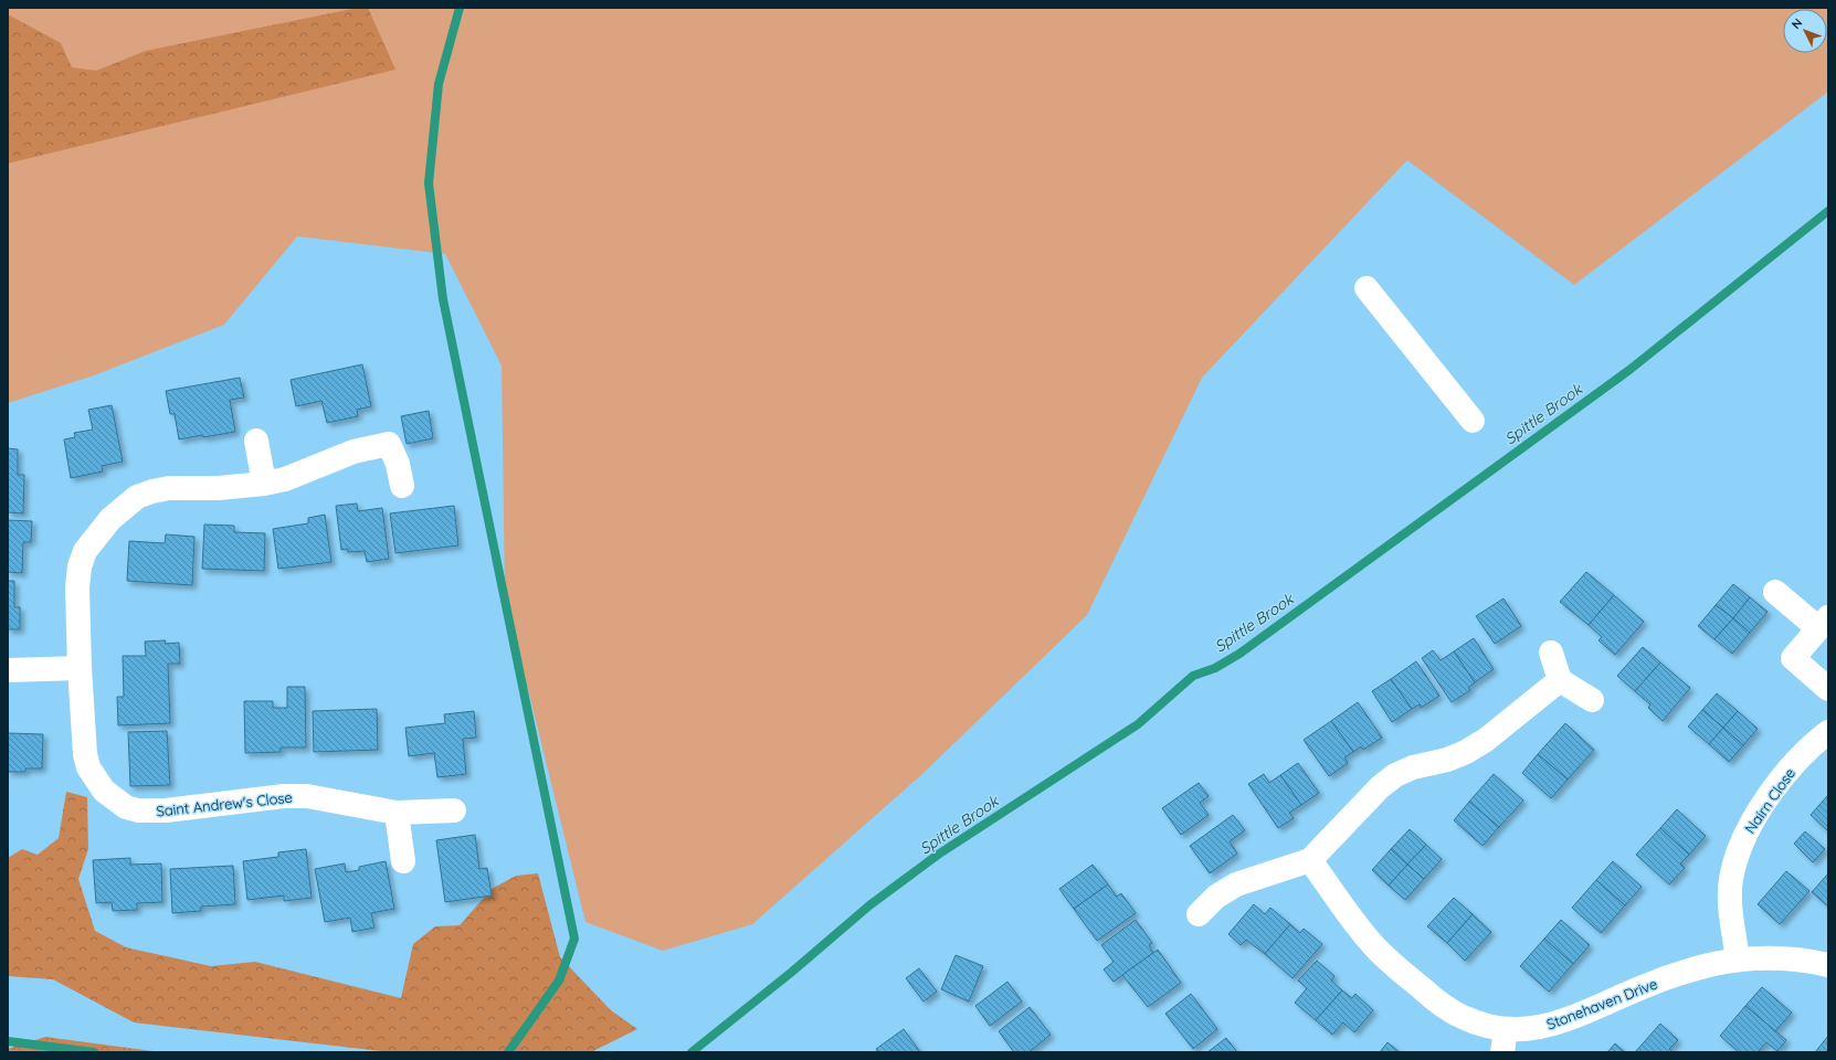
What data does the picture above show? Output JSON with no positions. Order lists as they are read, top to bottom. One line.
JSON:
{"streets":{"street":["Nairn Close","Saint Andrew's Close","Stonehaven Drive"]},"crossings":[["Nairn Close","Stonehaven Drive"]],"water":["Spittle Brook"],"north":"top left"}
